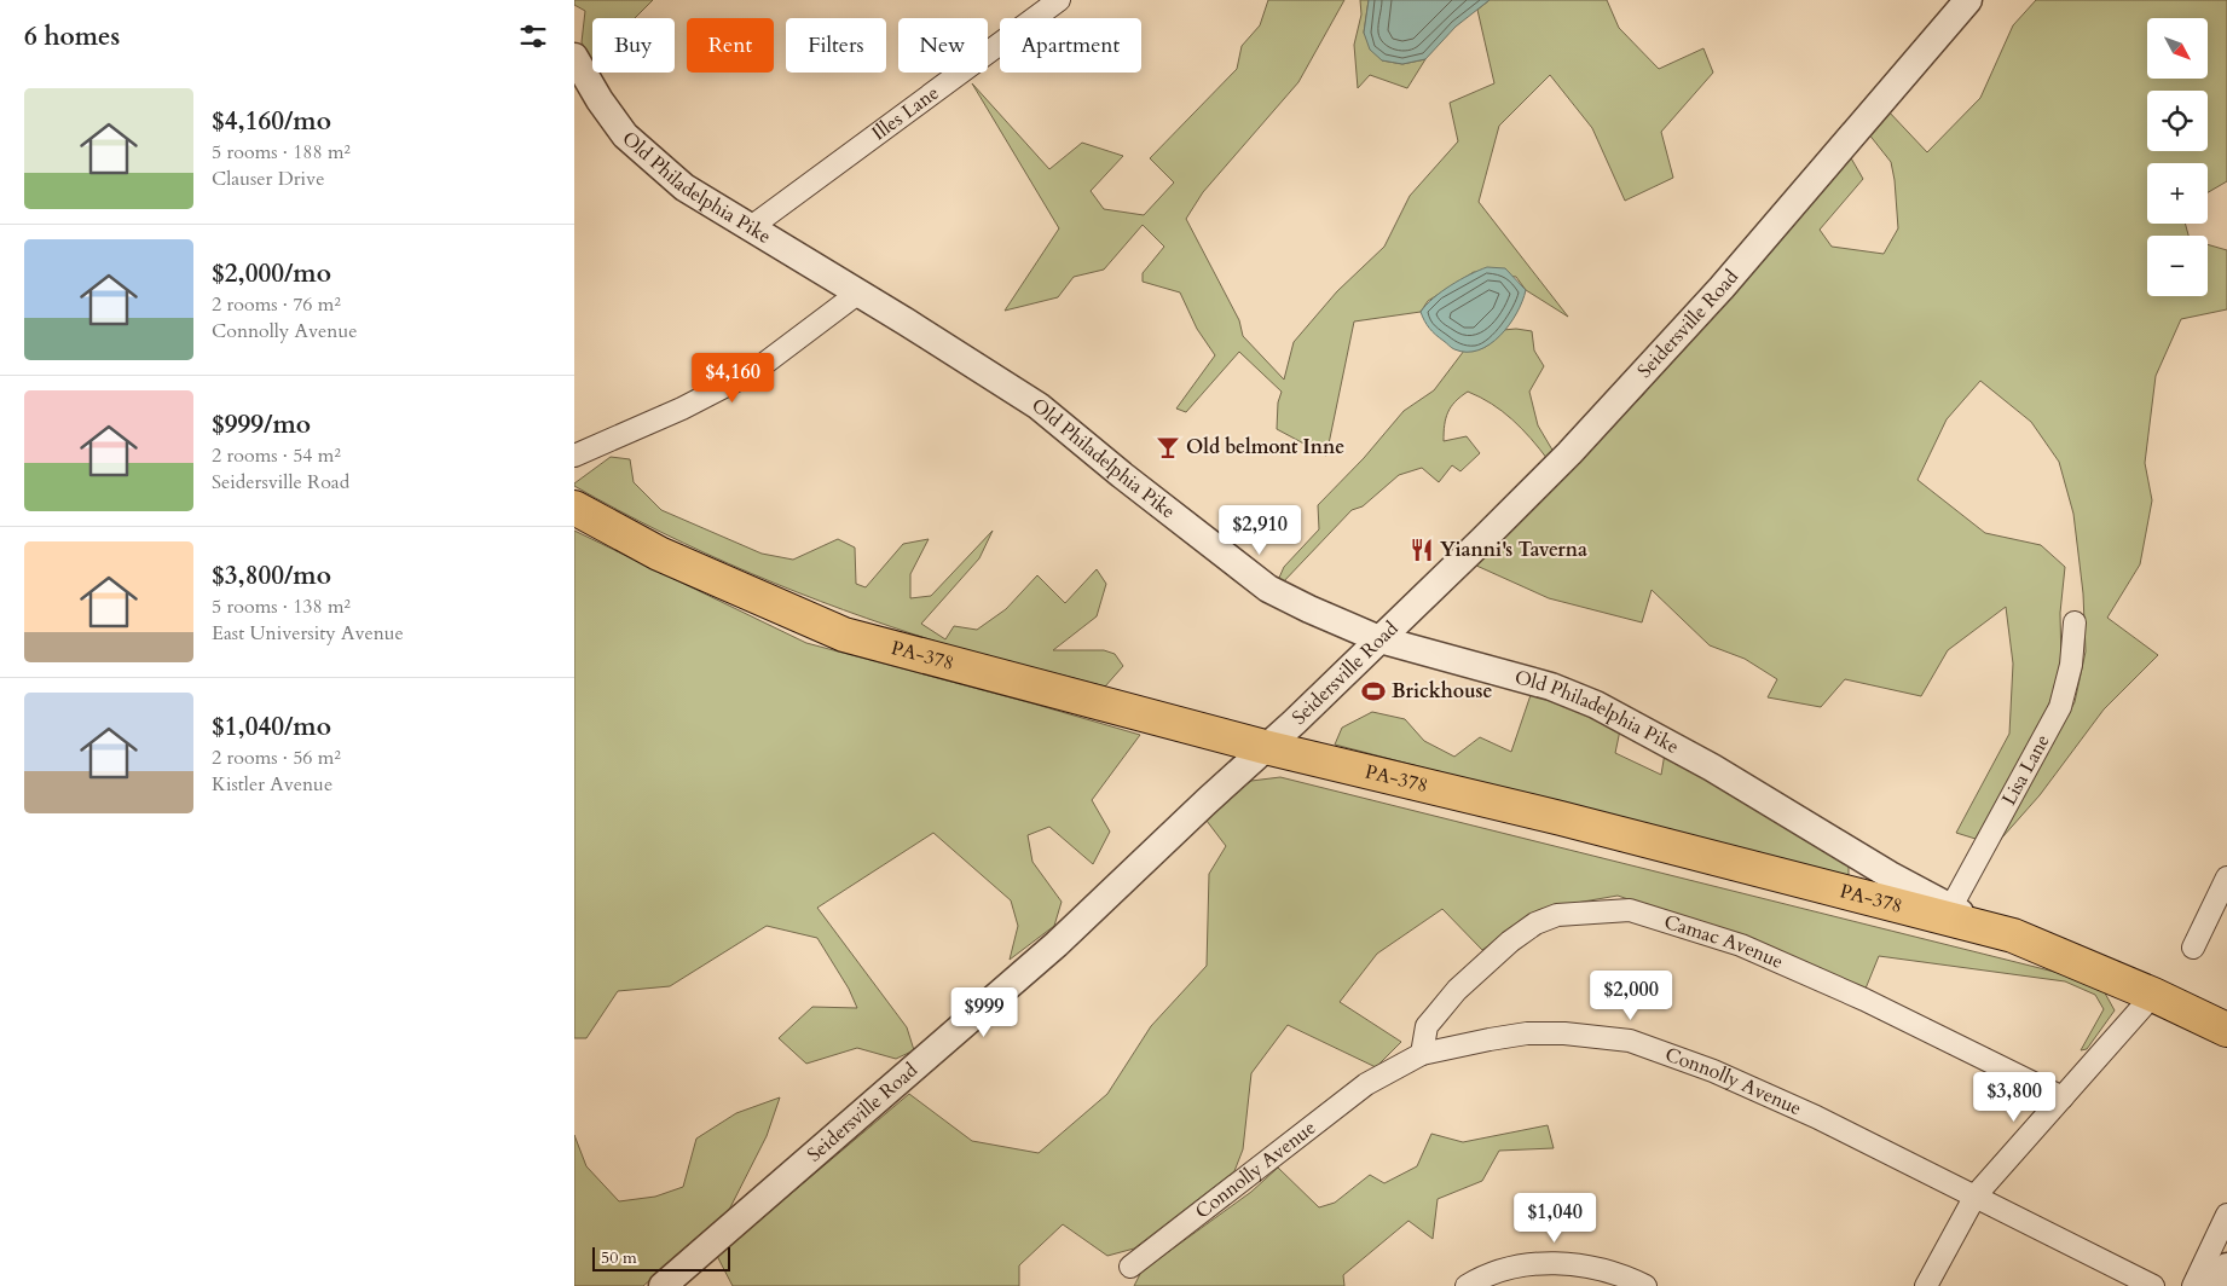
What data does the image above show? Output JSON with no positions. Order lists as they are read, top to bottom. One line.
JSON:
{"streets":{"main road":["PA-378"],"street":["Illes Lane","Old Philadelphia Pike","Seidersville Road","Lisa Lane","Camac Avenue","Connolly Avenue"]},"crossings":[["Illes Lane","Old Philadelphia Pike"],["Old Philadelphia Pike","Seidersville Road"],["Old Philadelphia Pike","PA-378"],["Old Philadelphia Pike","Lisa Lane"],["Seidersville Road","PA-378"],["Camac Avenue","Connolly Avenue"]],"places":{"bar":["Old belmont Inne"],"restaurant":["Yianni's Taverna"],"sports":["Brickhouse"]},"scale_bar":"50 m","north":"bottom right","page":{"heading":"6 homes","map_buttons":["+","−"],"chip":["Buy","Rent","Filters","New","Apartment"],"list":[{"name":"$4,160/mo","note":"5 rooms · 188 m² · Clauser Drive"},{"name":"$2,000/mo","note":"2 rooms · 76 m² · Connolly Avenue"},{"name":"$999/mo","note":"2 rooms · 54 m² · Seidersville Road"},{"name":"$3,800/mo","note":"5 rooms · 138 m² · East University Avenue"},{"name":"$1,040/mo","note":"2 rooms · 56 m² · Kistler Avenue"}],"price":["$4,160","$2,910","$2,000","$999","$3,800","$1,040"],"scale":"50 m"}}
